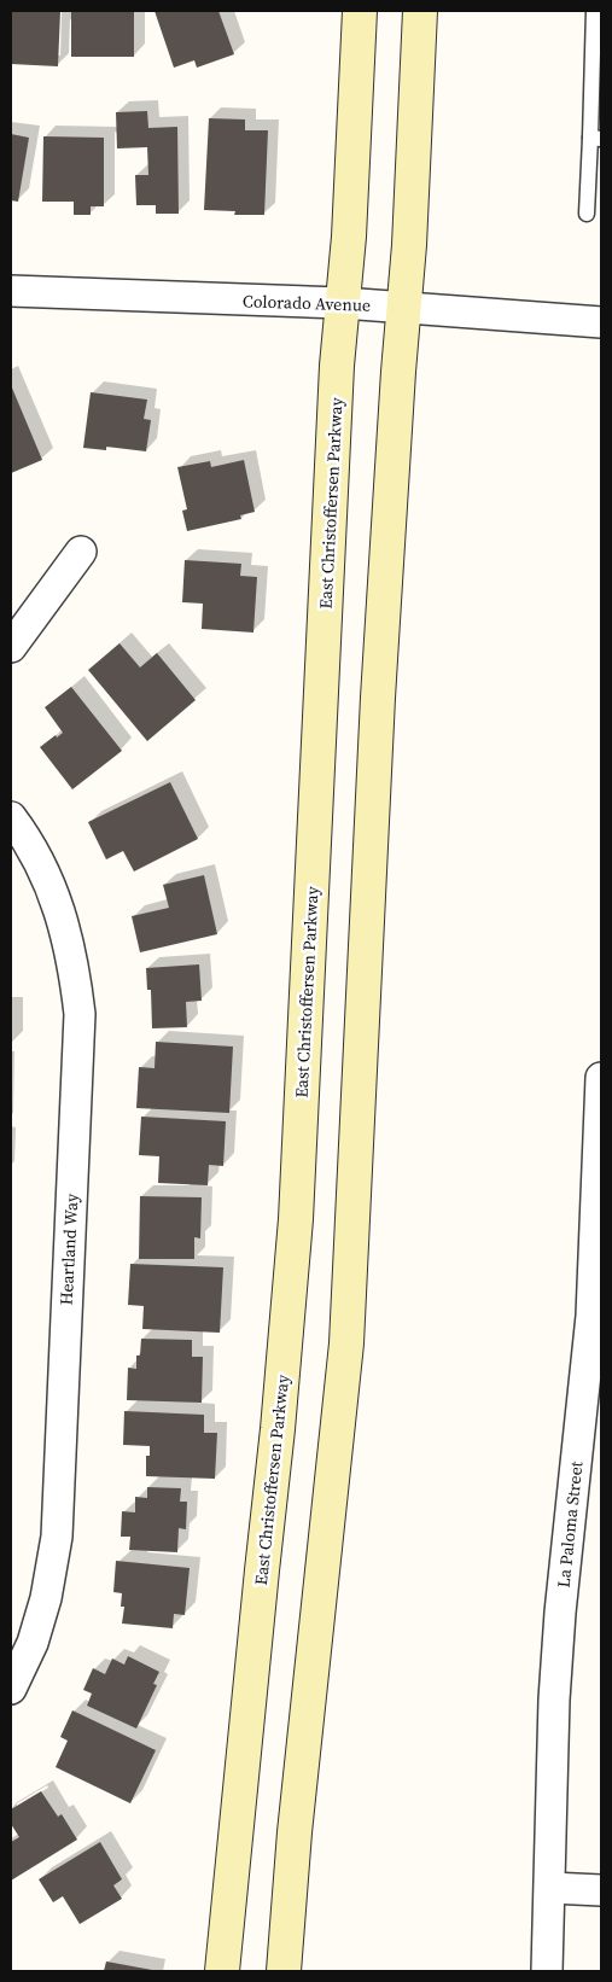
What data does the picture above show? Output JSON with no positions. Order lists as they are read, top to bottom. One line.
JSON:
{"streets":{"street":["Colorado Avenue","East Christoffersen Parkway","Heartland Way","La Paloma Street"]},"crossings":[["Colorado Avenue","East Christoffersen Parkway"]]}
